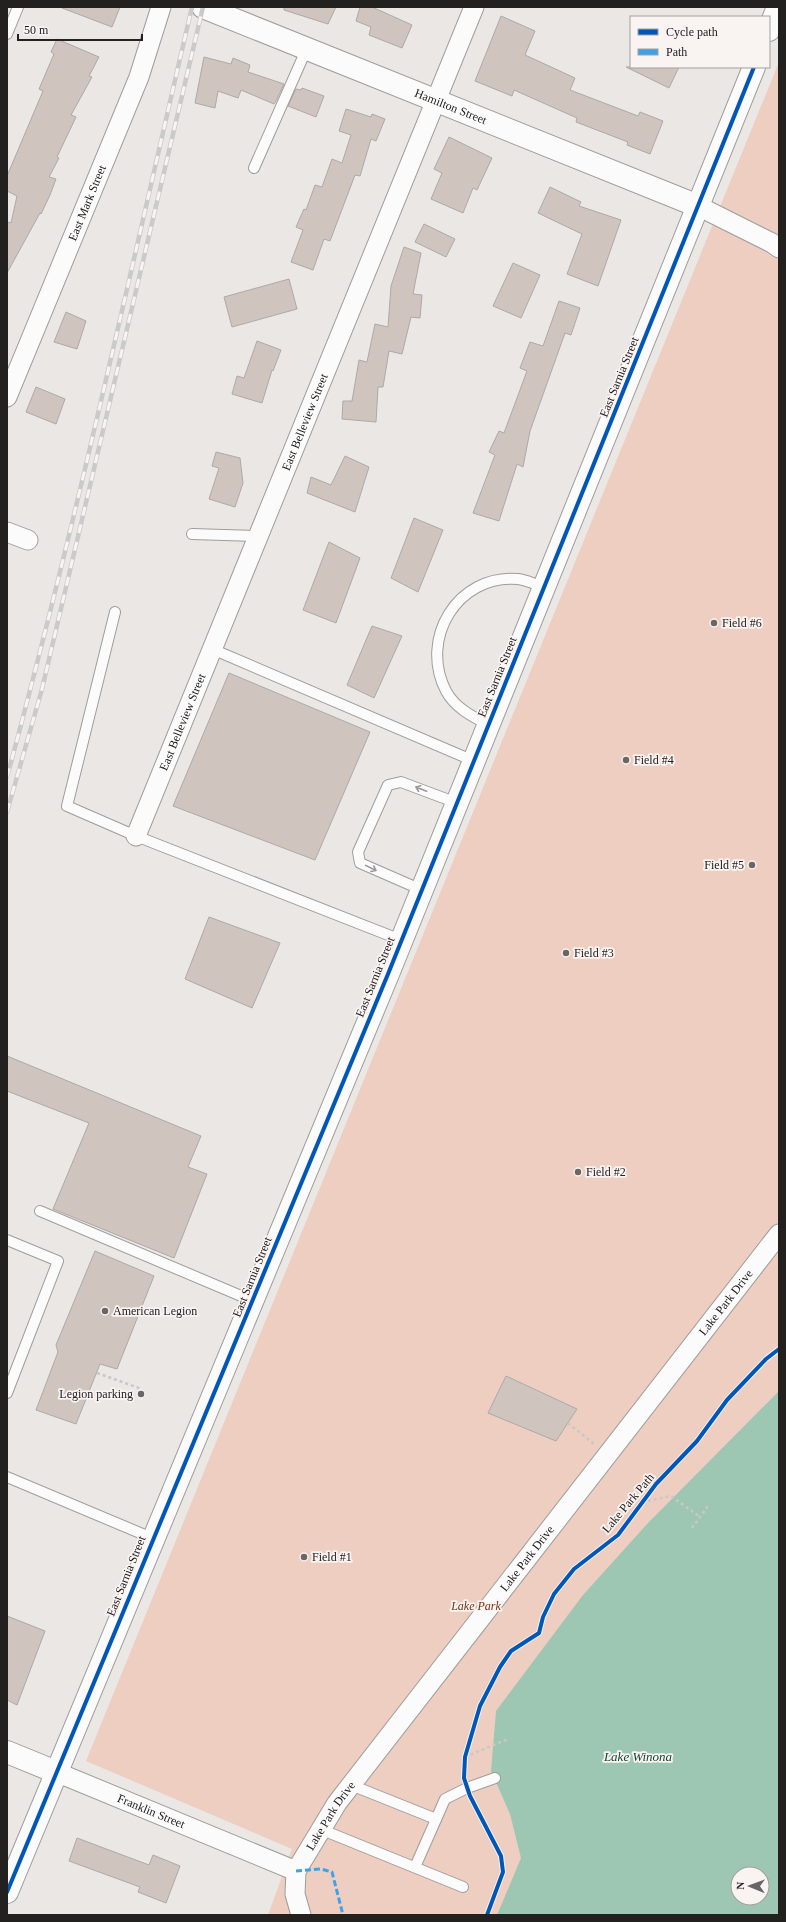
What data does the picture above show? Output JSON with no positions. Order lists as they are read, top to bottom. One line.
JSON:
{"streets":{"main road":["Hamilton Street","East Sarnia Street","Franklin Street"],"street":["East Mark Street","East Belleview Street","Lake Park Drive"],"cycle path":["Lake Park Path"]},"crossings":[["Hamilton Street","East Sarnia Street"],["Hamilton Street","East Belleview Street"],["East Sarnia Street","Franklin Street"],["Lake Park Drive","Franklin Street"]],"water":["Lake Winona"],"parks":["Lake Park"],"places":["Field #6","Field #4","Field #5","Field #3","Field #2","American Legion","Legion parking","Field #1"],"legend":["Cycle path","Path"],"scale_bar":"50 m","north":"left"}
